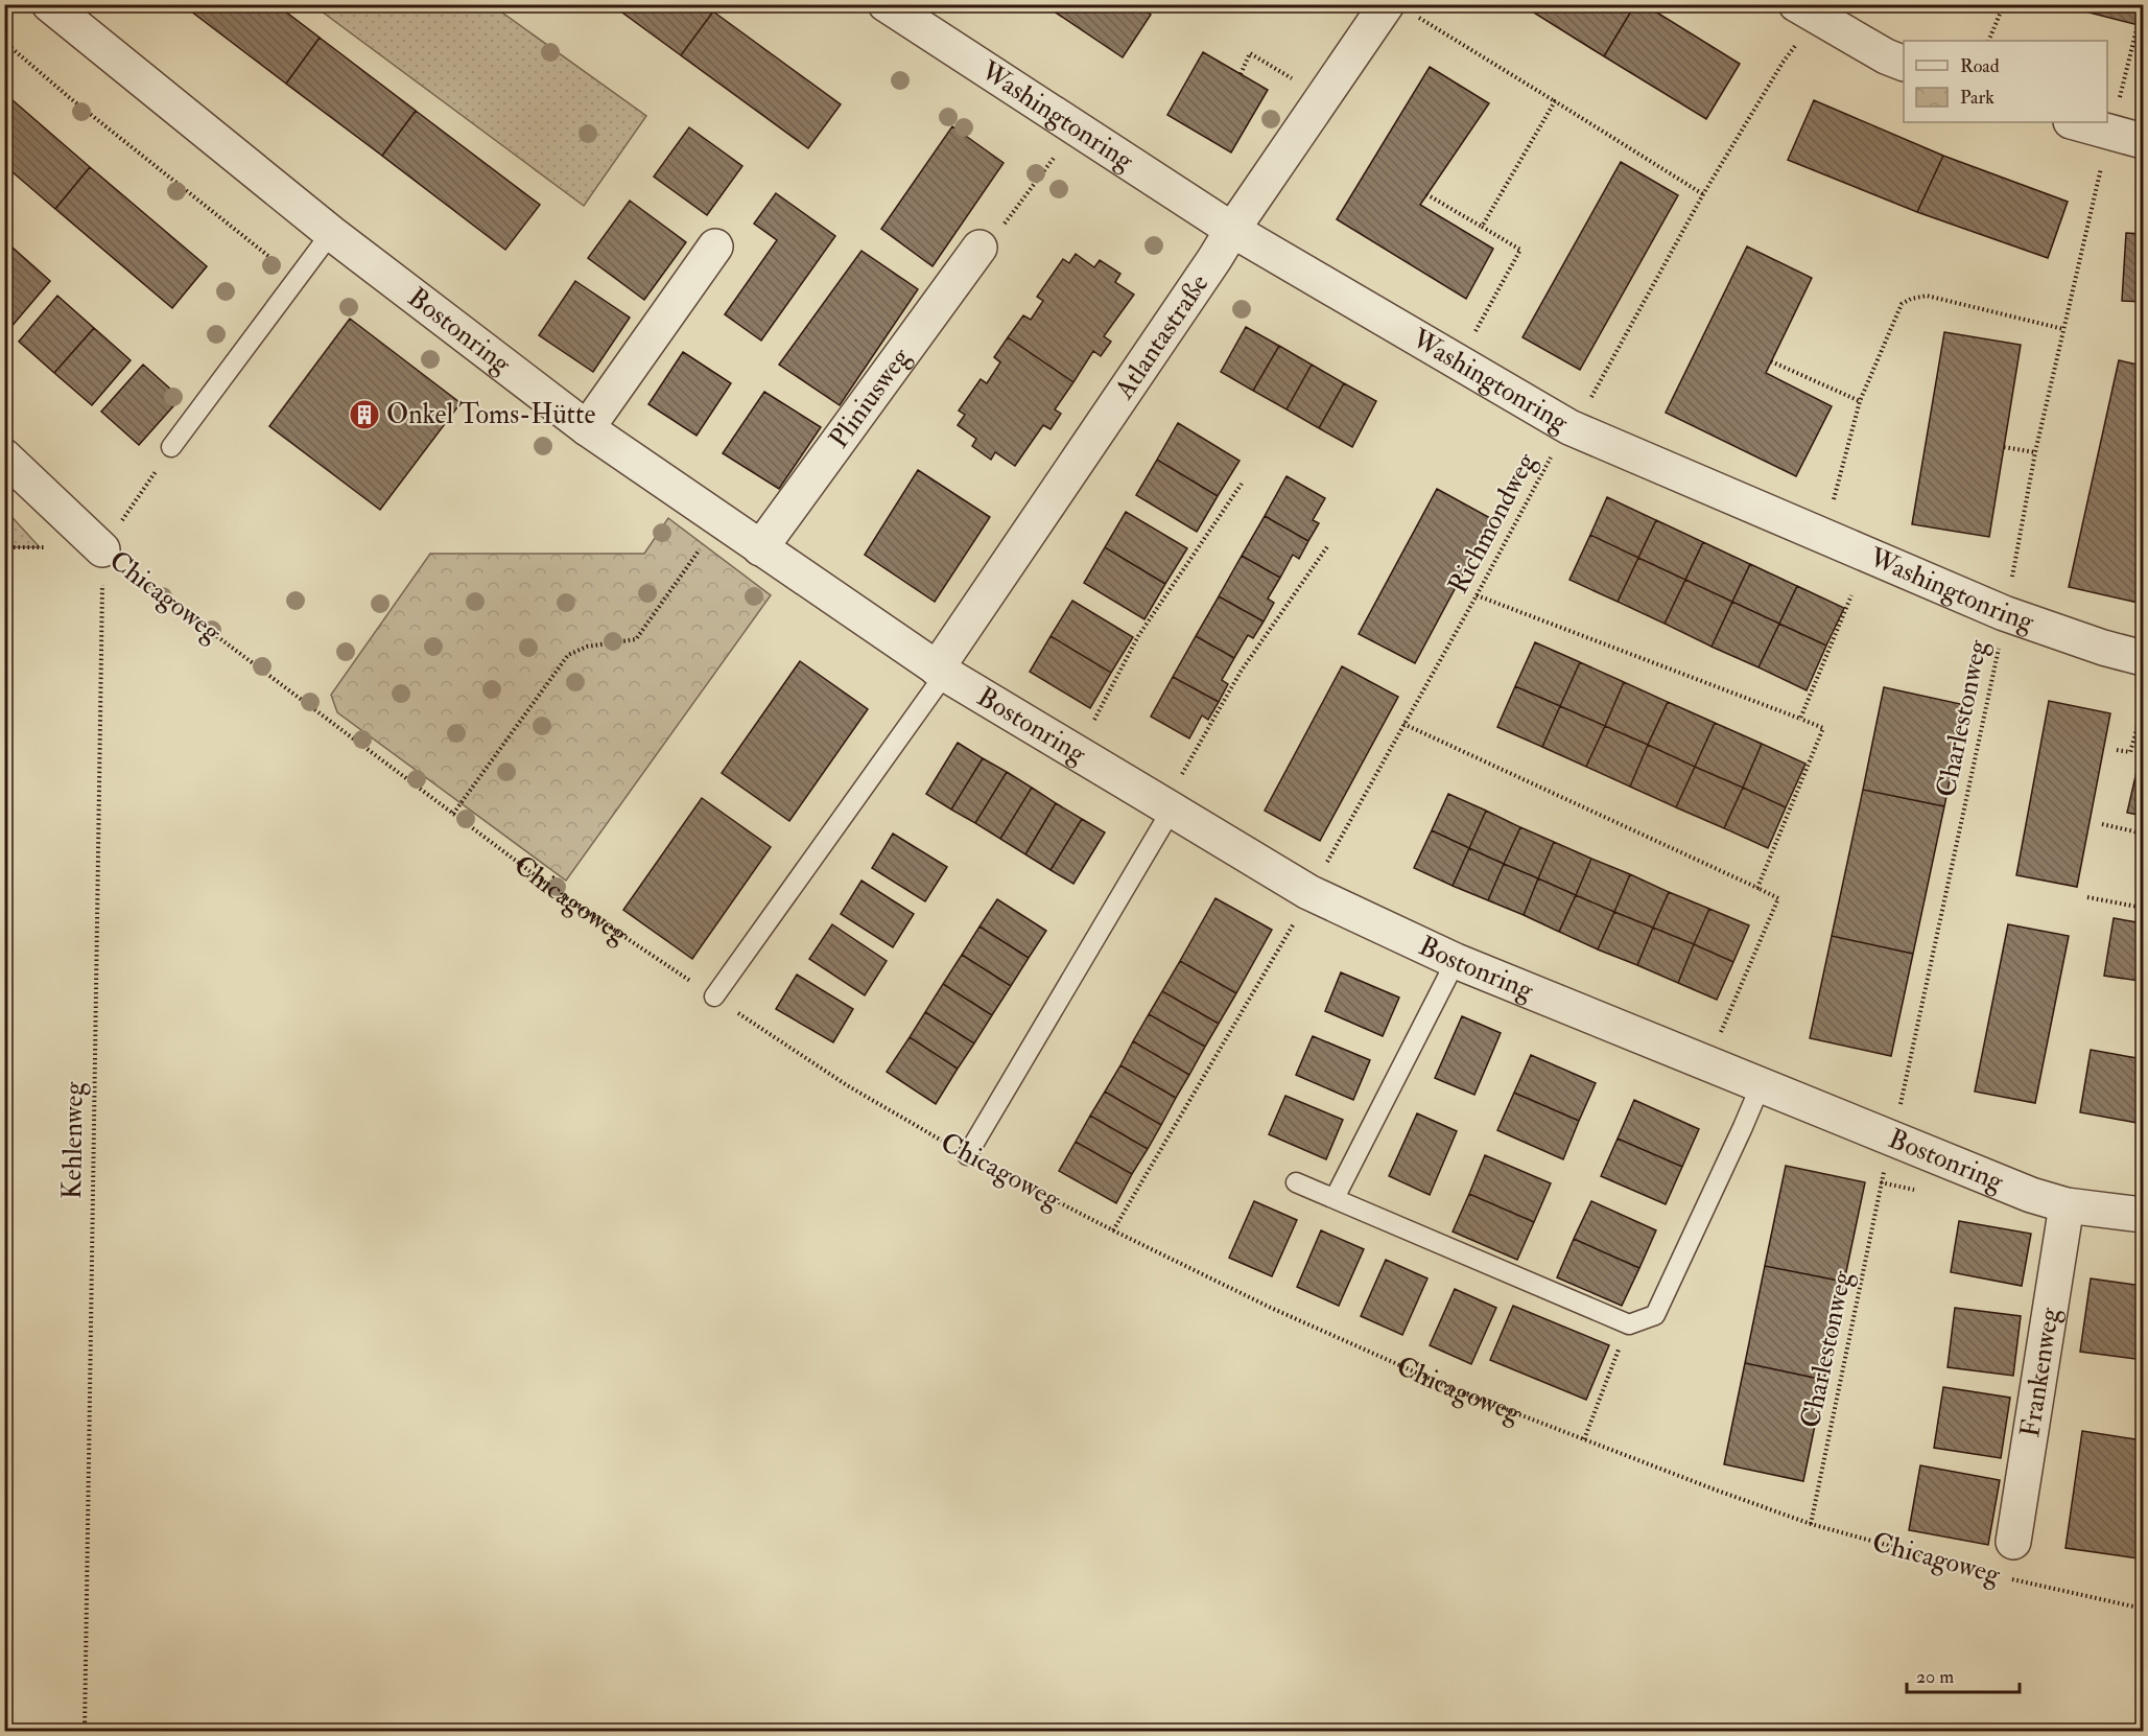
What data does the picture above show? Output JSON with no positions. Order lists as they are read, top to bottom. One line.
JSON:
{"streets":{"street":["Washingtonring","Bostonring","Atlantastraße","Pliniusweg","Chicagoweg","Frankenweg"],"path":["Richmondweg","Charlestonweg","Kehlenweg"]},"crossings":[["Washingtonring","Atlantastraße"],["Washingtonring","Richmondweg"],["Washingtonring","Charlestonweg"],["Bostonring","Atlantastraße"],["Bostonring","Pliniusweg"],["Bostonring","Richmondweg"],["Bostonring","Frankenweg"],["Richmondweg","Chicagoweg"],["Chicagoweg","Charlestonweg"],["Chicagoweg","Kehlenweg"]],"places":{"building":["Onkel Toms-Hütte"]},"legend":["Road","Park"],"scale_bar":"20 m"}
